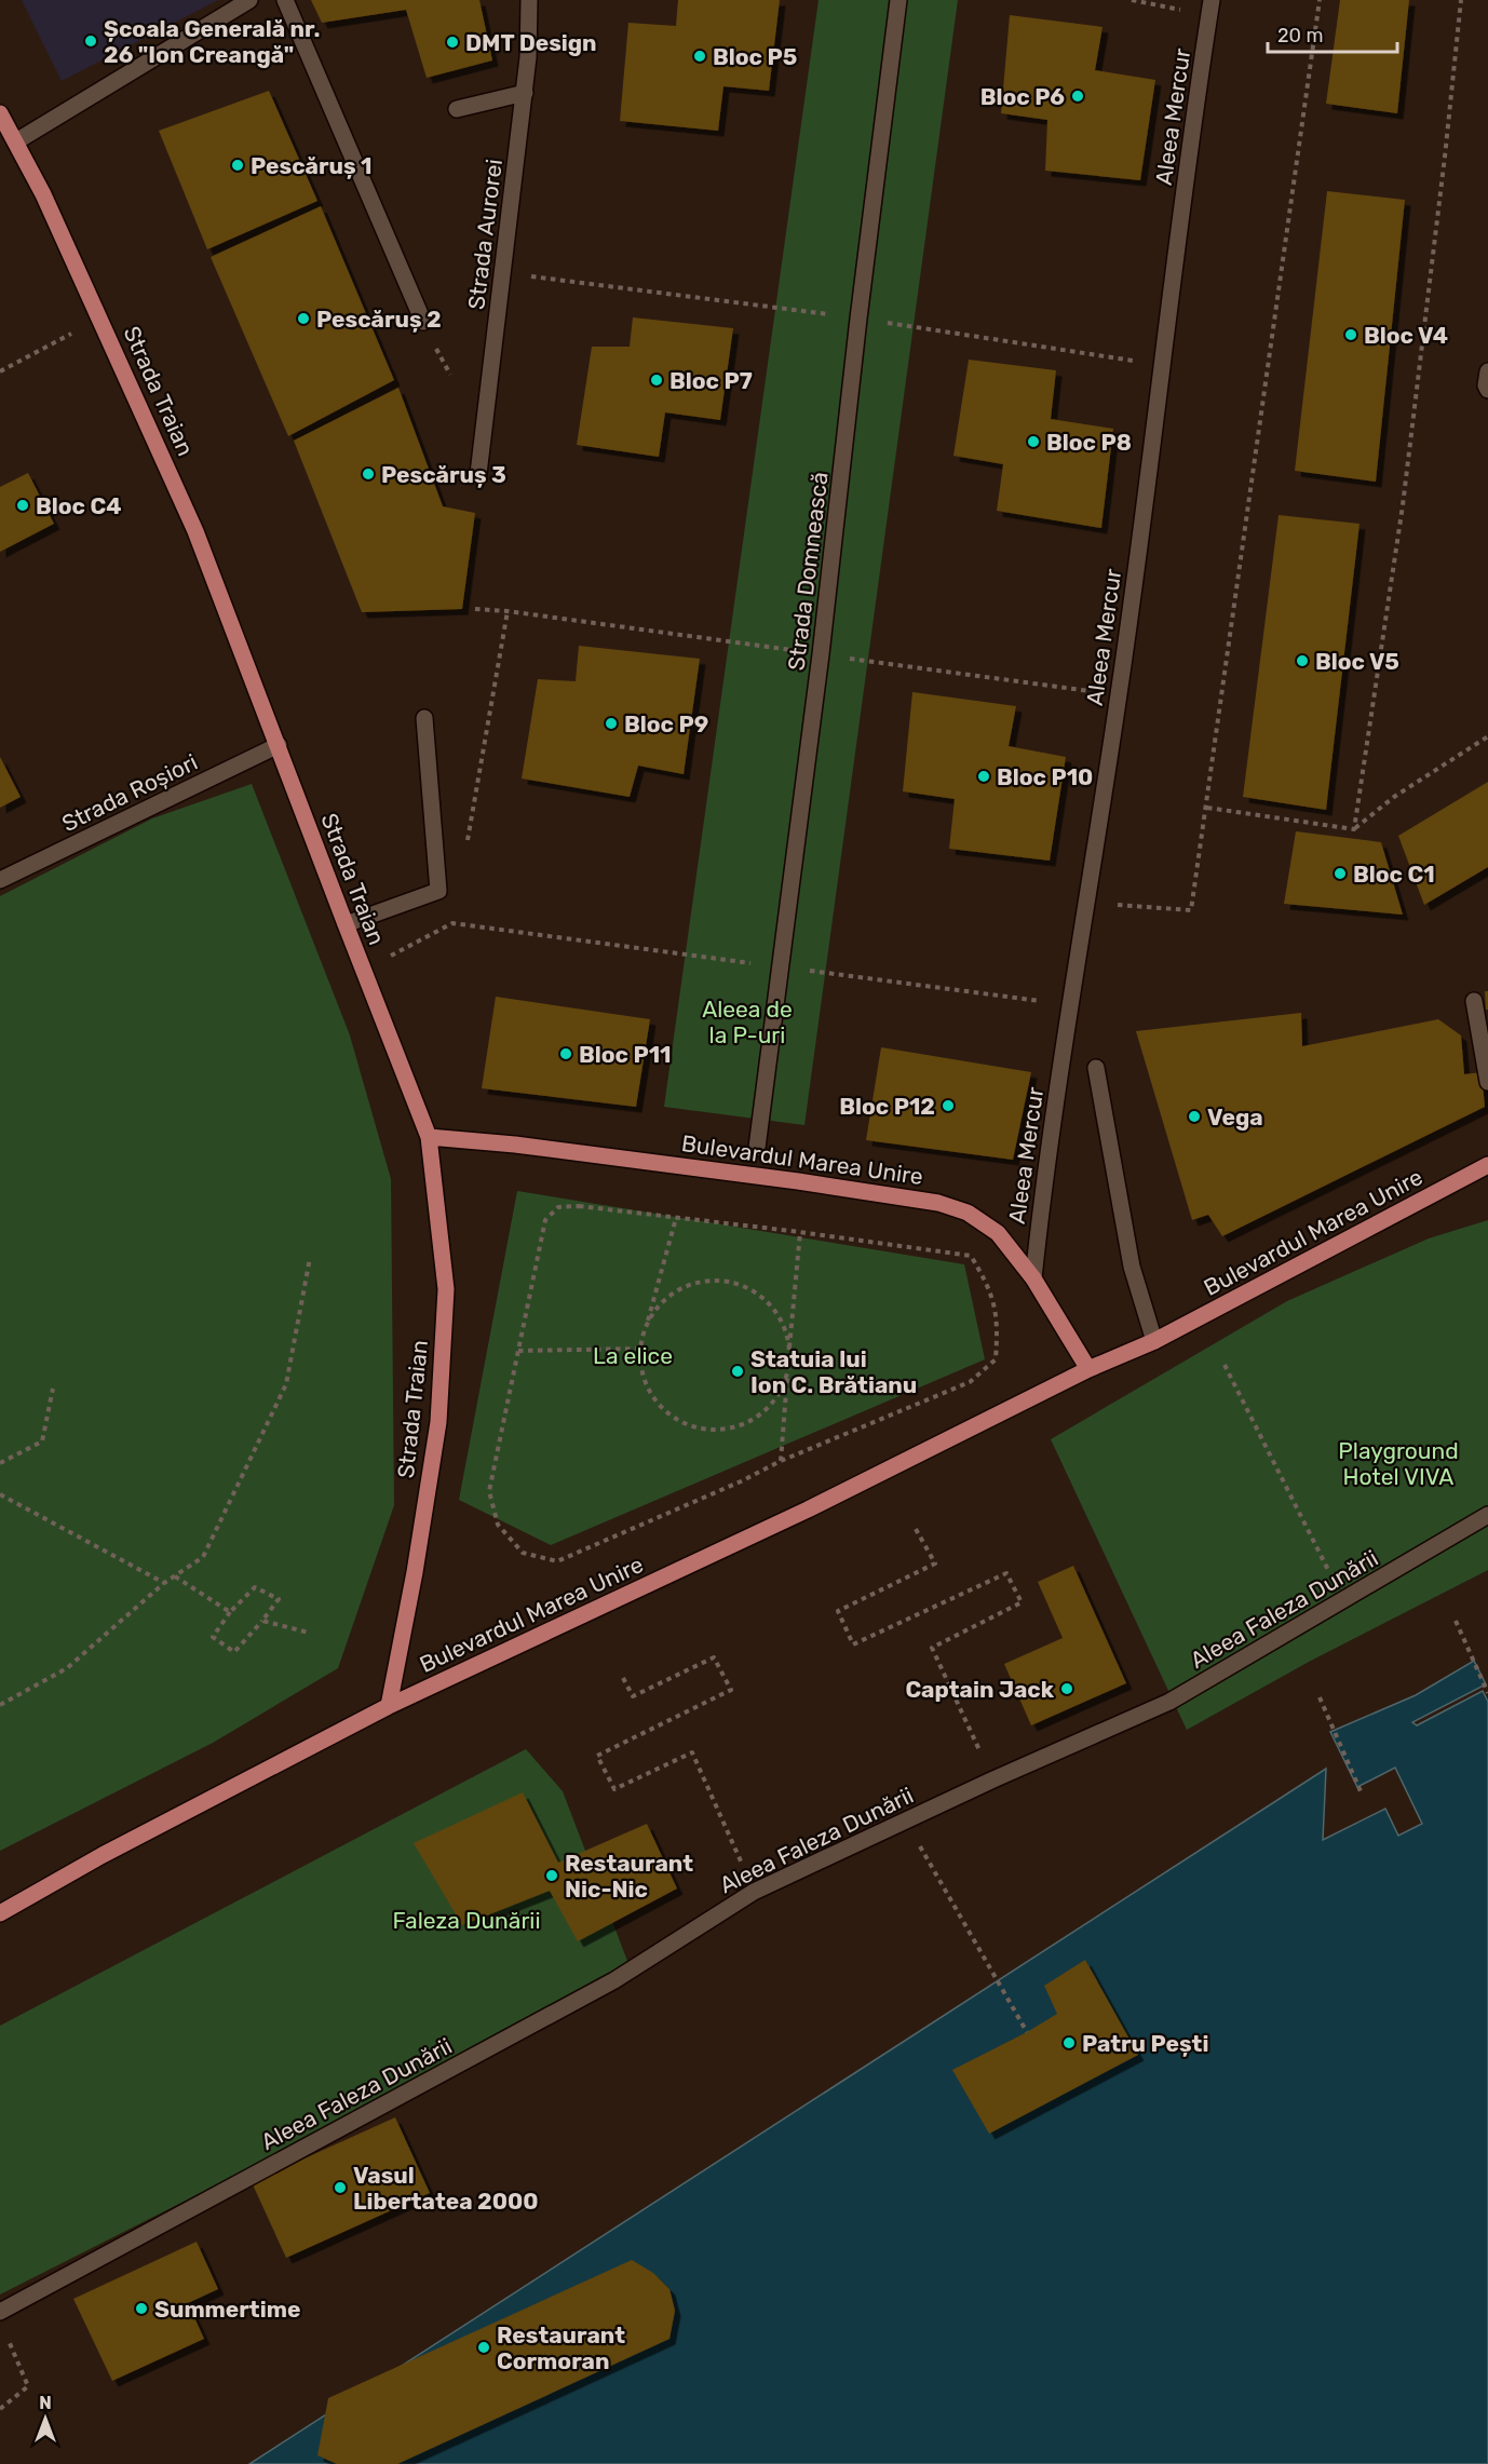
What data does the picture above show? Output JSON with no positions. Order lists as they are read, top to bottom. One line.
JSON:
{"streets":{"main road":["Strada Traian","Bulevardul Marea Unire"],"street":["Aleea Mercur","Strada Aurorei","Strada Domnească","Strada Roșiori","Aleea Faleza Dunării"]},"crossings":[["Aleea Mercur","Bulevardul Marea Unire"],["Strada Traian","Strada Roșiori"],["Strada Traian","Bulevardul Marea Unire"]],"parks":["Aleea de la P-uri","La elice","Playground Hotel VIVA","Faleza Dunării"],"places":["Școala Generală nr. 26 \"Ion Creangă\"","DMT Design","Bloc P5","Bloc P6","Pescăruș 1","Pescăruș 2","Bloc V4","Bloc P7","Bloc P8","Pescăruș 3","Bloc C4","Bloc V5","Bloc P9","Bloc P10","Bloc C1","Bloc P11","Bloc P12","Vega","Statuia lui Ion C. Brătianu","Captain Jack","Restaurant Nic-Nic","Patru Pești","Vasul Libertatea 2000","Summertime","Restaurant Cormoran"],"scale_bar":"20 m","north":"top"}
